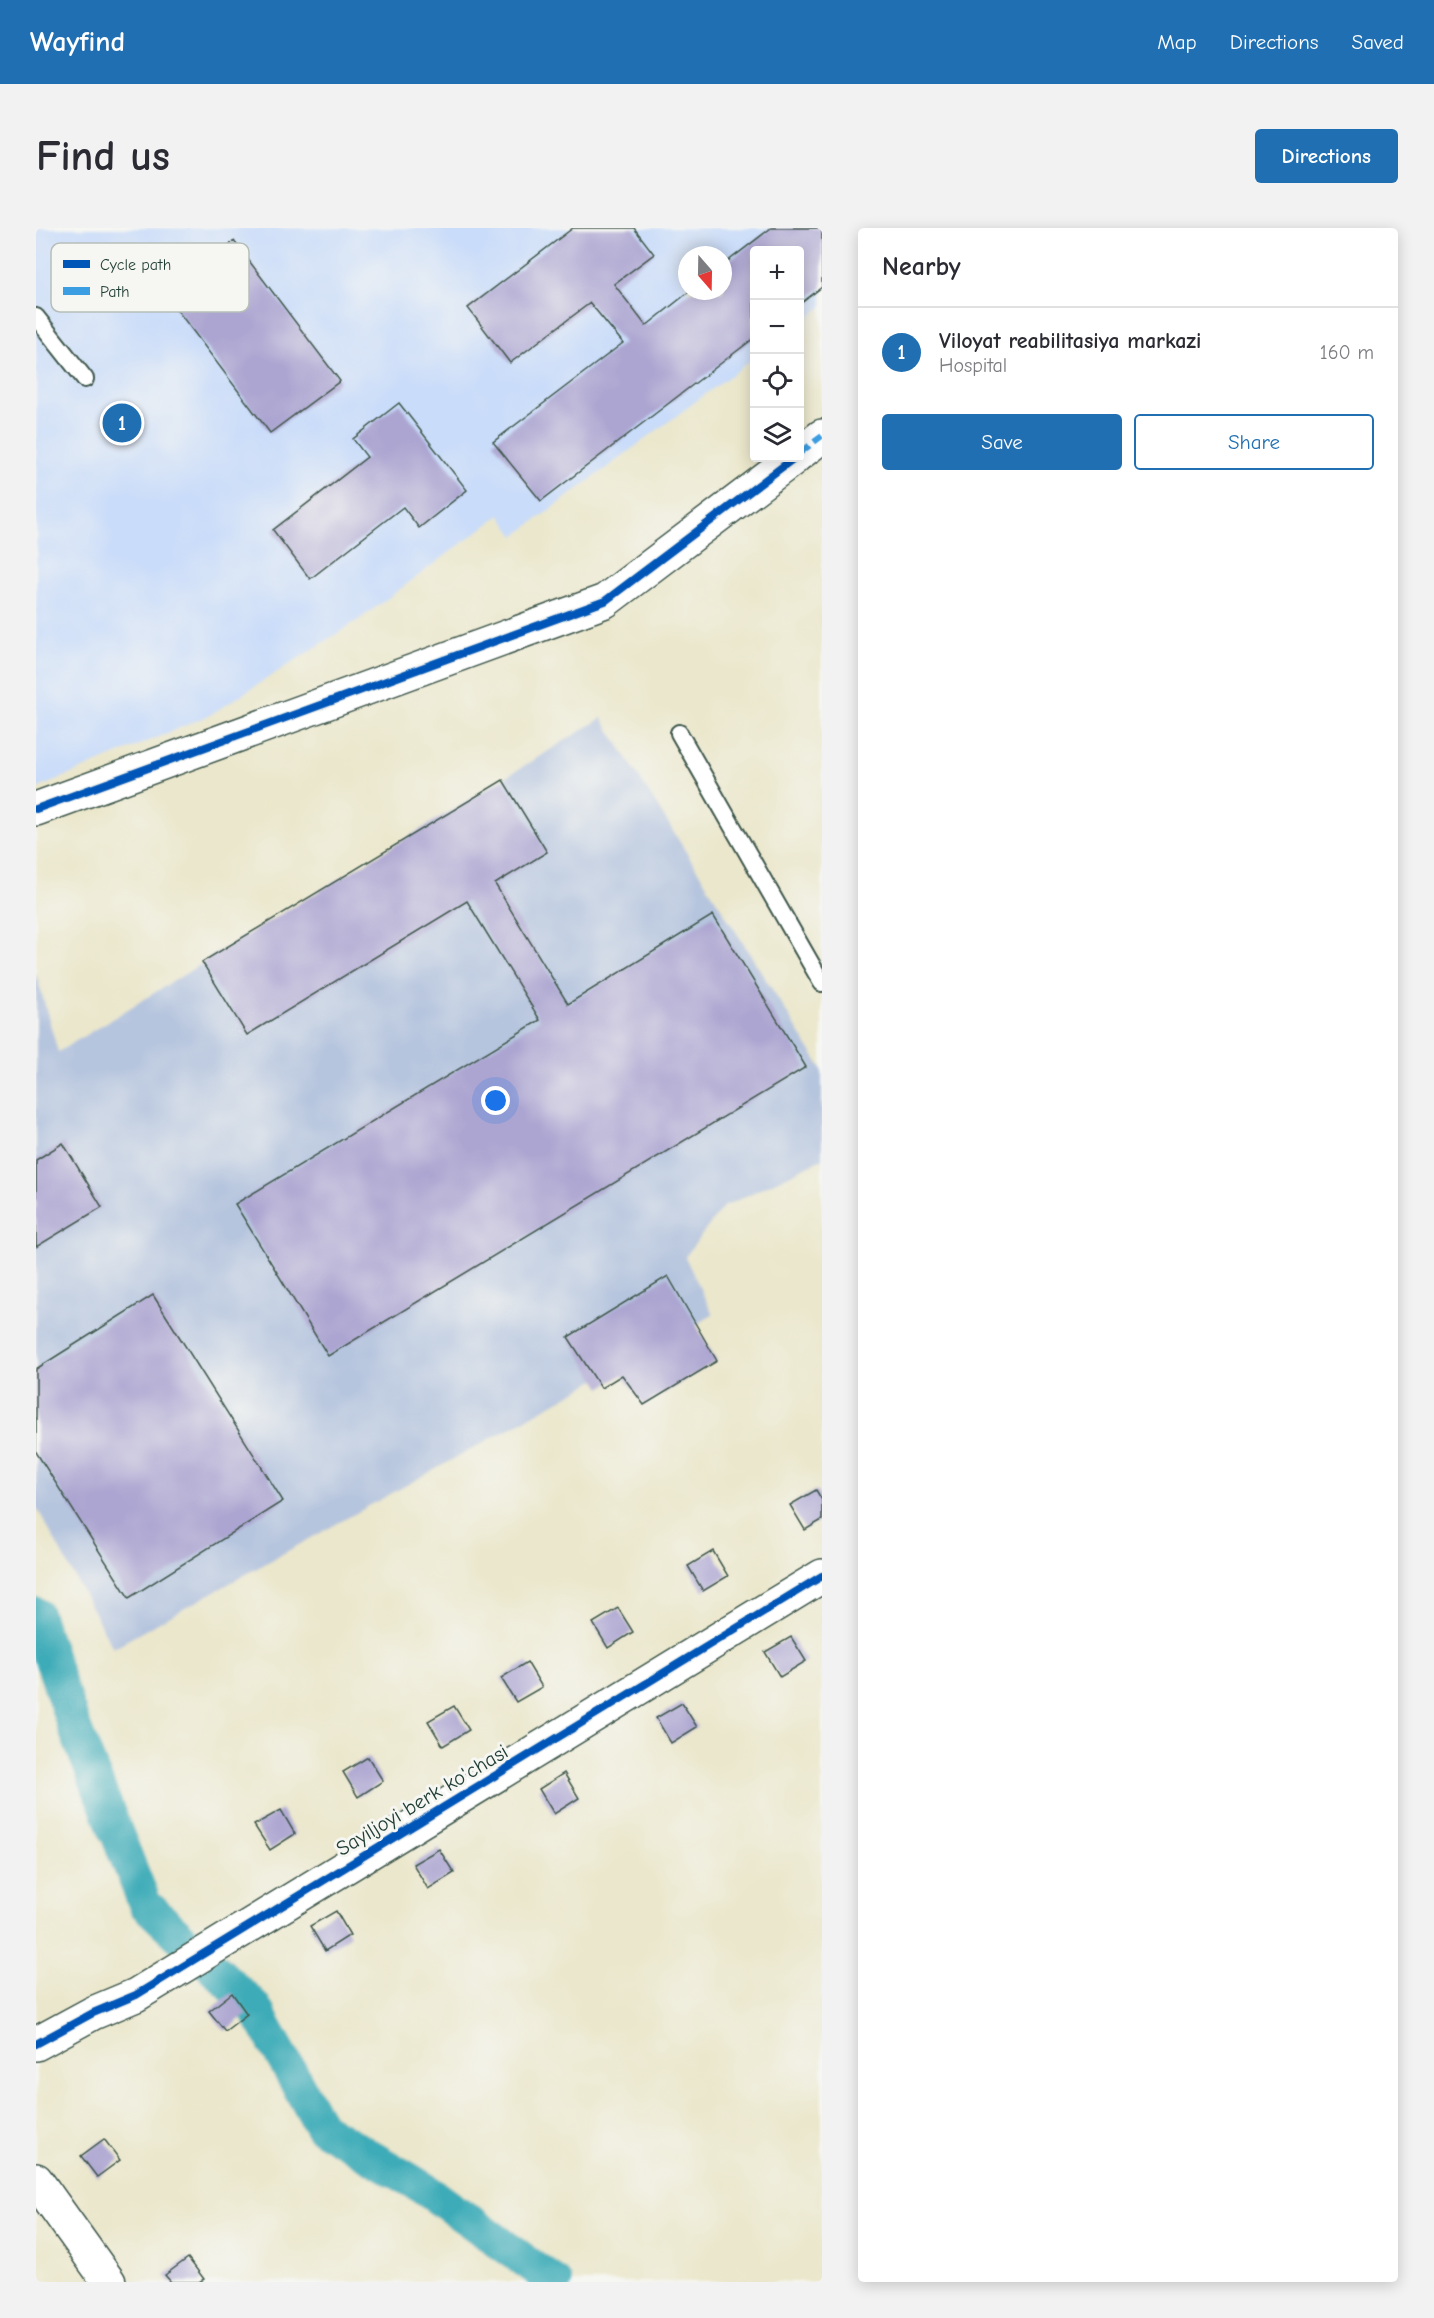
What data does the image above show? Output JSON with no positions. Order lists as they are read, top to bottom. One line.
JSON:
{"streets":{"street":["Sayiljoyi berk ko'chasi"]},"legend":["Cycle path","Path"],"north":"bottom","page":{"header":"Wayfind","nav":["Map","Directions","Saved"],"buttons":["Directions",["Save","Share"]],"title":"Find us","heading":"Nearby","map_buttons":["+","−"],"list":[{"mark":"1","name":"Viloyat reabilitasiya markazi","note":"Hospital","value":"160 m"}],"pins":"1"}}
